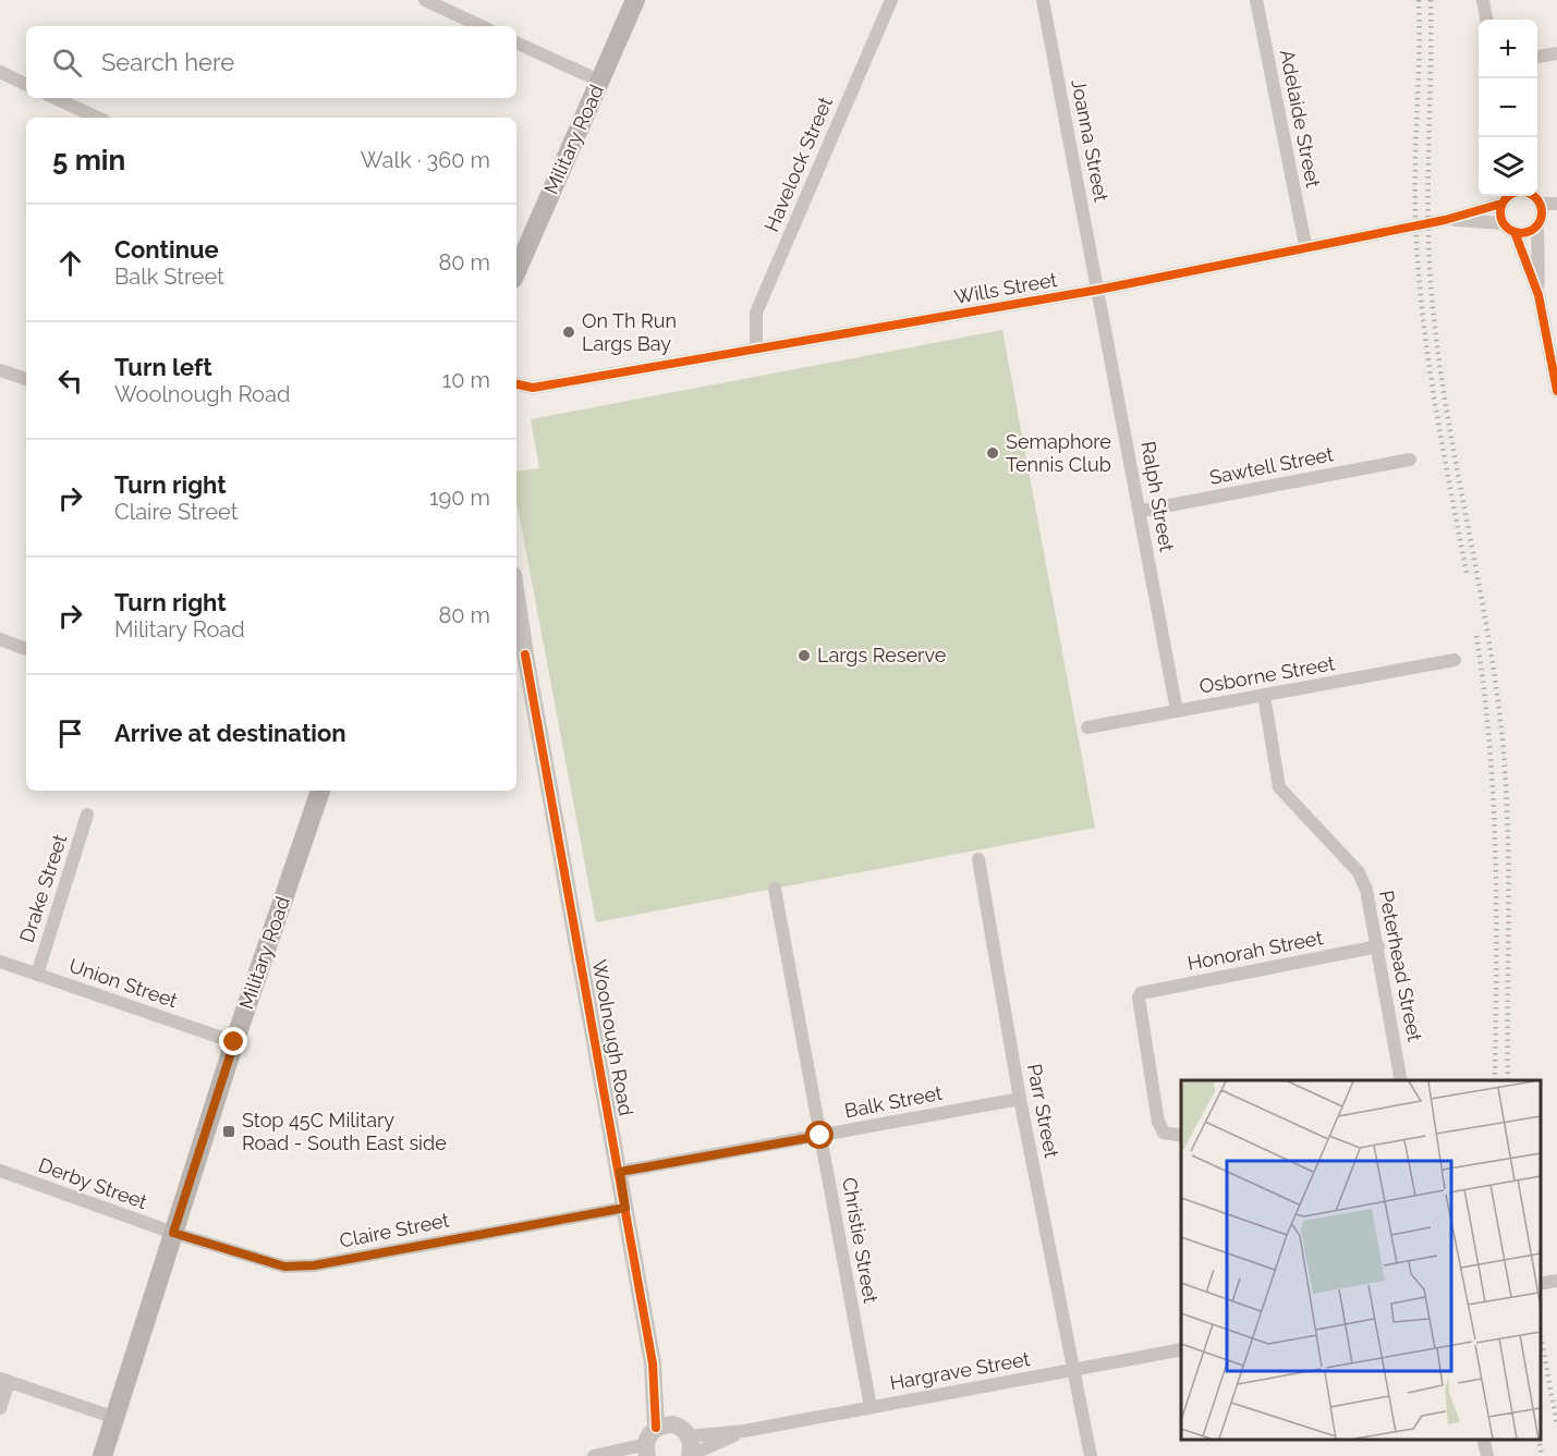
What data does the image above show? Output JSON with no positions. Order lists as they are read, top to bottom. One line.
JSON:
{"streets":{"main road":["Military Road"],"street":["Adelaide Street","Joanna Street","Havelock Street","Wills Street","Sawtell Street","Ralph Street","Osborne Street","Drake Street","Honorah Street","Peterhead Street","Union Street","Woolnough Road","Balk Street","Parr Street","Derby Street","Claire Street","Christie Street","Hargrave Street"]},"crossings":[["Adelaide Street","Wills Street"],["Military Road","Union Street"],["Military Road","Derby Street"],["Military Road","Claire Street"],["Joanna Street","Wills Street"],["Joanna Street","Ralph Street"],["Havelock Street","Wills Street"],["Wills Street","Ralph Street"],["Sawtell Street","Ralph Street"],["Ralph Street","Osborne Street"],["Osborne Street","Peterhead Street"],["Drake Street","Union Street"],["Honorah Street","Peterhead Street"],["Woolnough Road","Balk Street"],["Woolnough Road","Claire Street"],["Balk Street","Parr Street"],["Balk Street","Christie Street"],["Parr Street","Hargrave Street"],["Derby Street","Claire Street"],["Christie Street","Hargrave Street"]],"places":{"other":["On Th Run Largs Bay","Semaphore Tennis Club","Largs Reserve"],"transit":["Stop 45C Military Road - South East side"]},"page":{"map_buttons":["+","−"],"search":"Search here","heading":["5 min","Walk · 360 m"],"list":[["Continue","Balk Street","80 m"],["Turn left","Woolnough Road","10 m"],["Turn right","Claire Street","190 m"],["Turn right","Military Road","80 m"],"Arrive at destination"]}}
